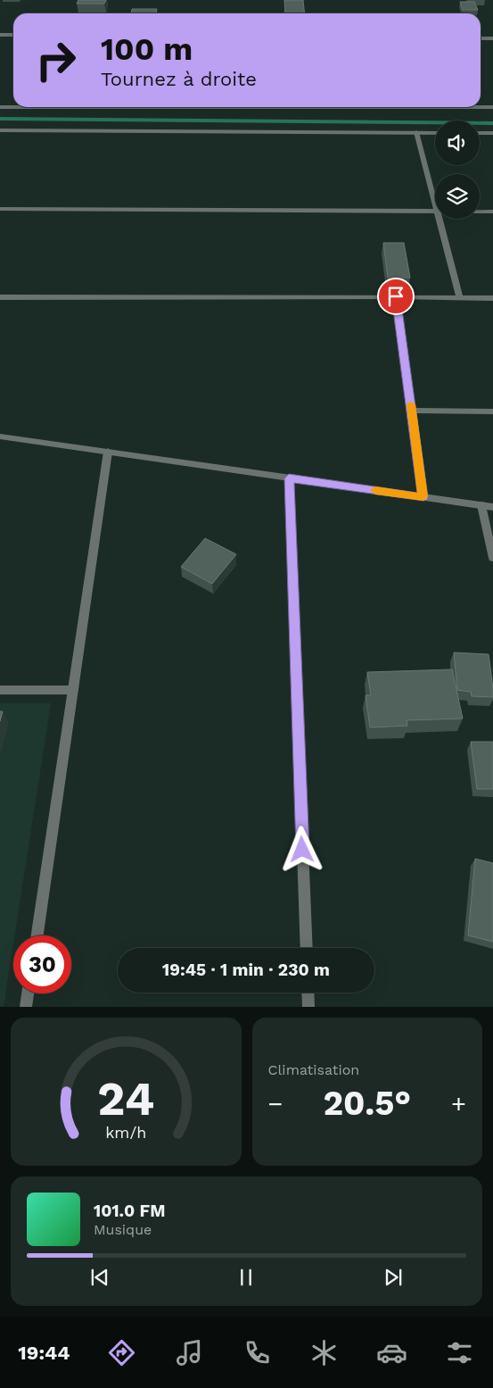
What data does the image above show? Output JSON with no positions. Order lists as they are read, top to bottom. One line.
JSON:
{"page":{"turn":["100 m","Tournez à droite"],"limit":"30","trip":"19:45 · 1 min · 230 m","tile":"Climatisation","heat":["−","20.5°","+"],"song":["101.0 FM","Musique"],"tabs":"19:44","gauge":["24","km/h"]}}
